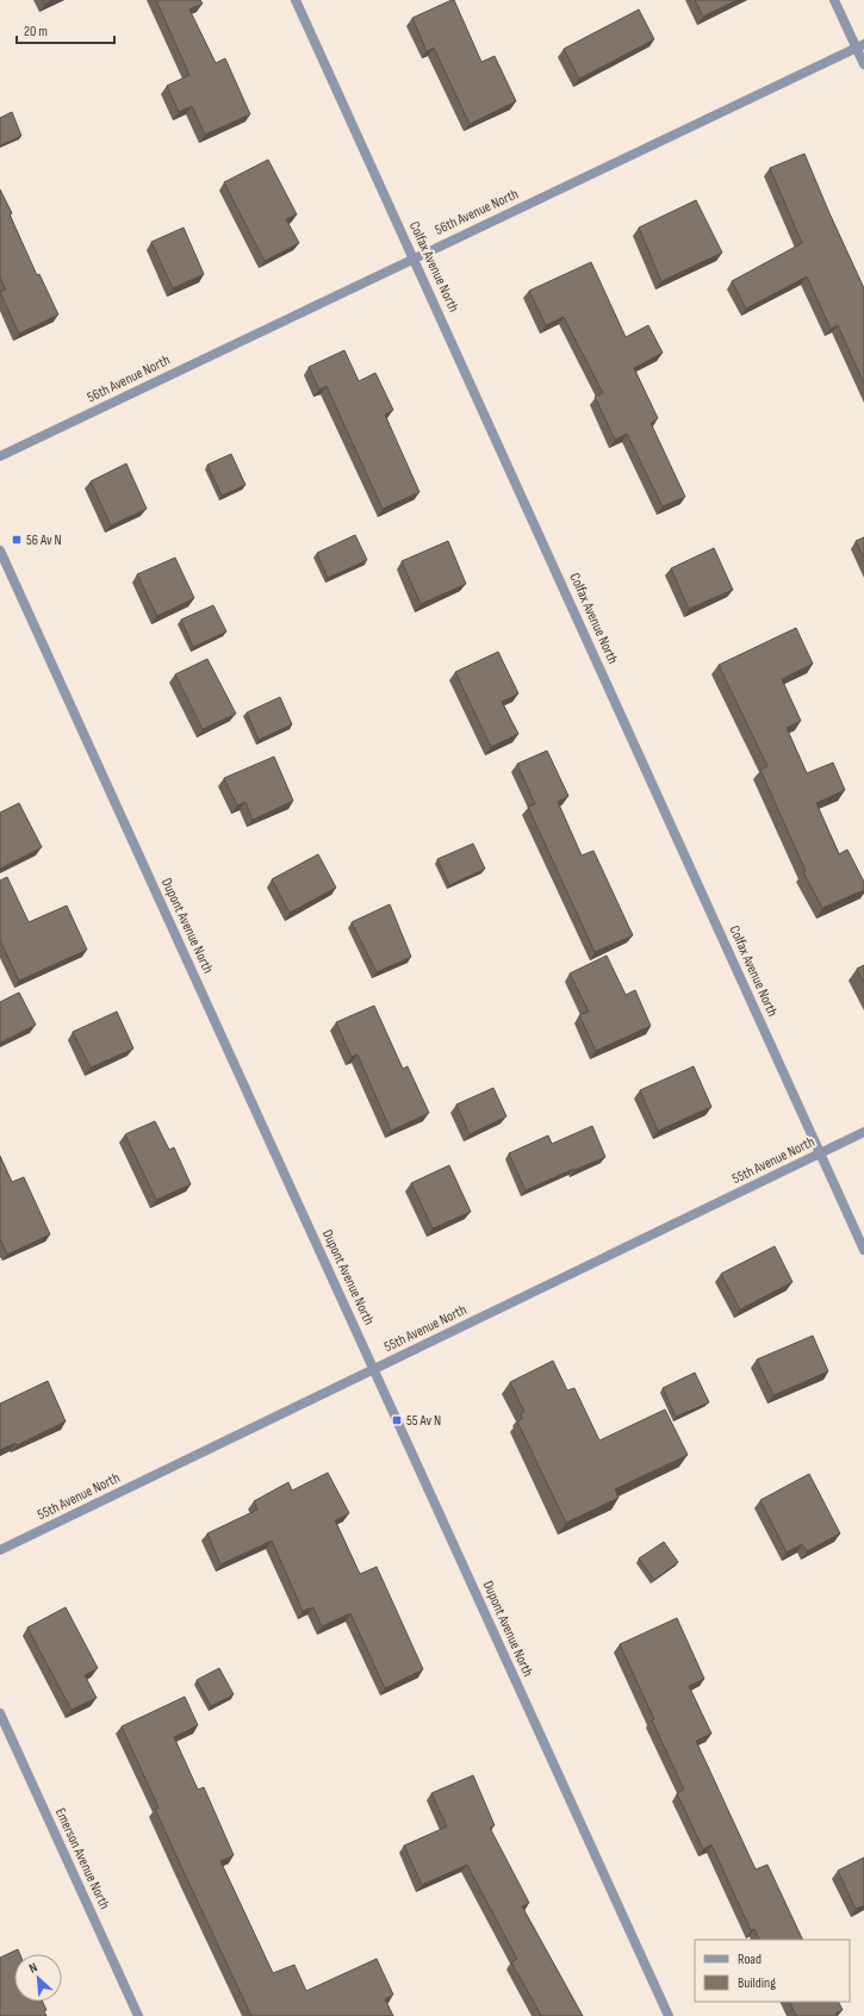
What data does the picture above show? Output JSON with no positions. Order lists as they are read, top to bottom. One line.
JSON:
{"streets":{"street":["56th Avenue North","Colfax Avenue North","Dupont Avenue North","55th Avenue North","Emerson Avenue North"]},"crossings":[["56th Avenue North","Colfax Avenue North"],["Colfax Avenue North","55th Avenue North"],["Dupont Avenue North","55th Avenue North"]],"places":{"transit":["56 Av N","55 Av N"]},"legend":["Road","Building"],"scale_bar":"20 m","north":"top left"}
